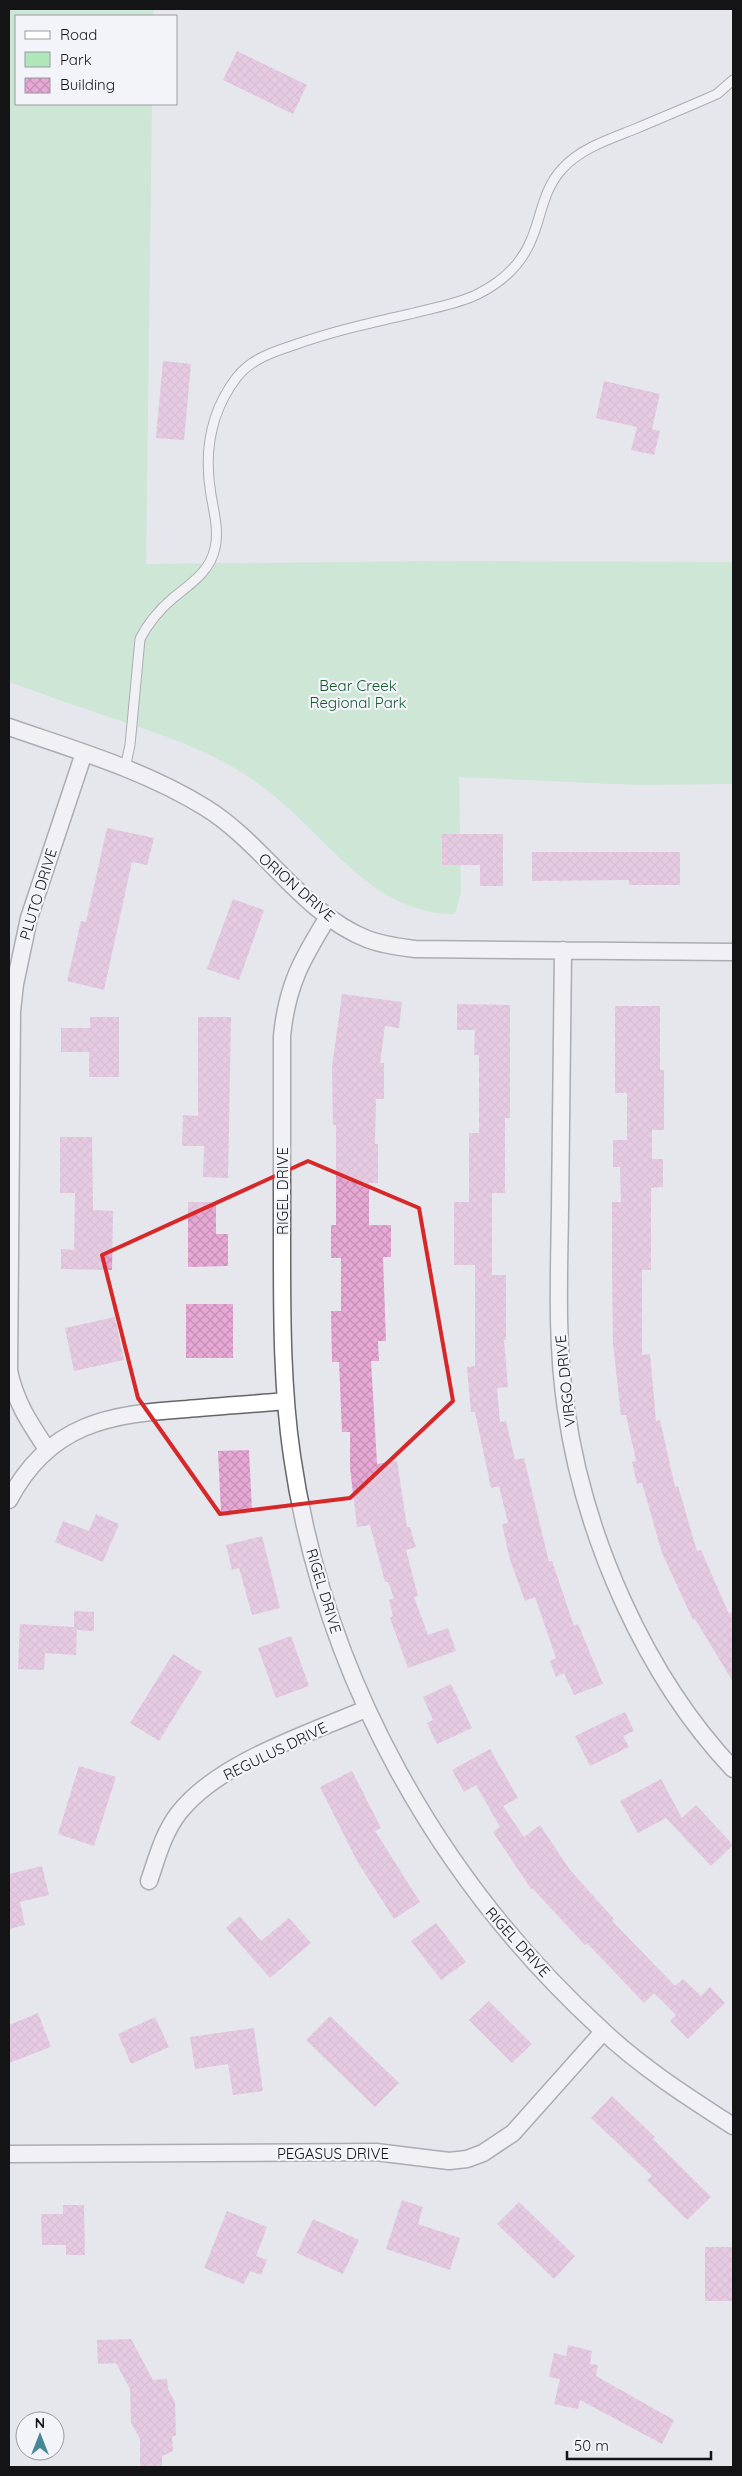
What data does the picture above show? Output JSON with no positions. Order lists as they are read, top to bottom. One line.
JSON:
{"streets":{"street":["ORION DRIVE","PLUTO DRIVE","RIGEL DRIVE","VIRGO DRIVE","REGULUS DRIVE","PEGASUS DRIVE"]},"crossings":[["ORION DRIVE","PLUTO DRIVE"],["ORION DRIVE","RIGEL DRIVE"],["ORION DRIVE","VIRGO DRIVE"],["RIGEL DRIVE","REGULUS DRIVE"],["RIGEL DRIVE","PEGASUS DRIVE"]],"parks":["Bear Creek Regional Park"],"legend":["Road","Park","Building"],"scale_bar":"50 m","north":"top"}
